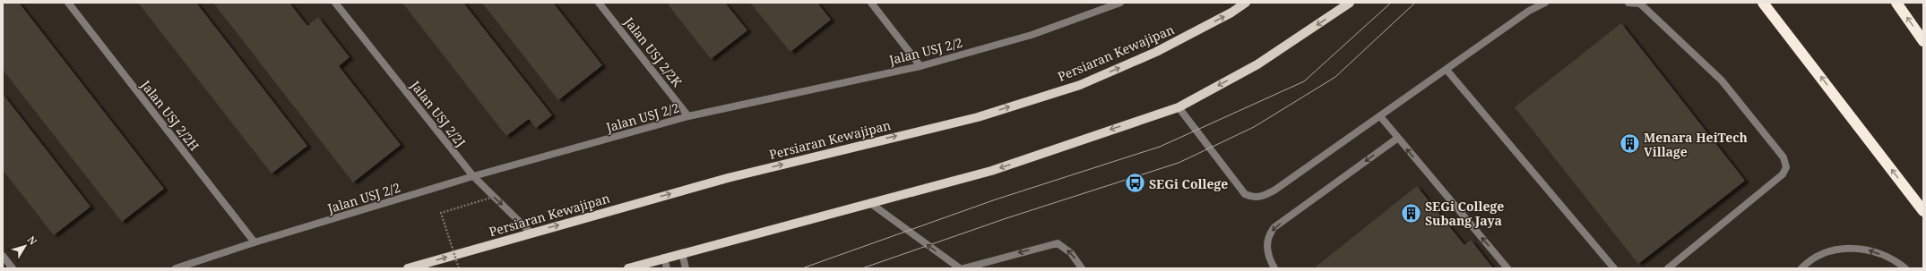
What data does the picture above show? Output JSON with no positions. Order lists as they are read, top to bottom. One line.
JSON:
{"streets":{"main road":["Persiaran Kewajipan"],"street":["Jalan USJ 2/2","Jalan USJ 2/2K","Jalan USJ 2/2J","Jalan USJ 2/2H"]},"crossings":[["Jalan USJ 2/2","Jalan USJ 2/2K"],["Jalan USJ 2/2","Jalan USJ 2/2J"],["Jalan USJ 2/2","Jalan USJ 2/2H"],["Persiaran Kewajipan","Jalan USJ 2/2J"]],"places":{"building":["Menara HeiTech Village","SEGi College Subang Jaya"],"bus stop":["SEGi College"]},"north":"top right"}
